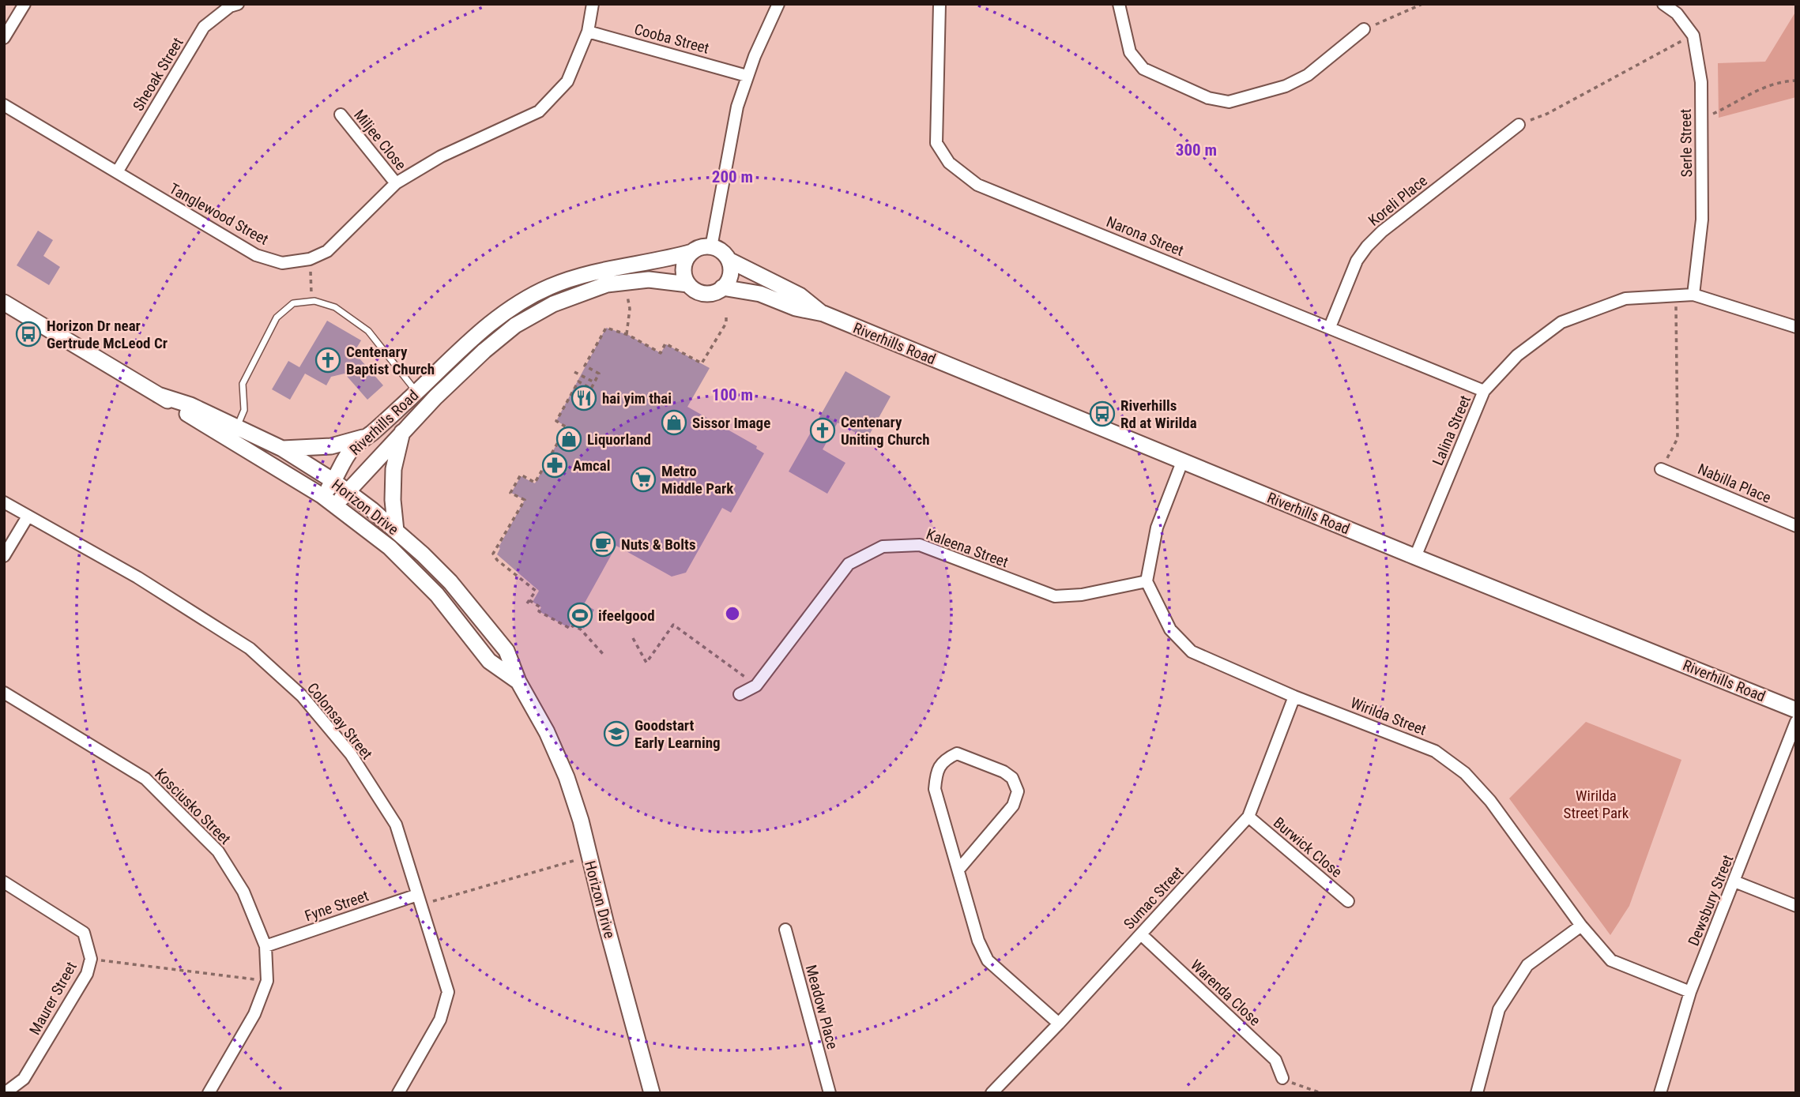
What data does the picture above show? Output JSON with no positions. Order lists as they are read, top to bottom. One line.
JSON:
{"streets":{"street":["Cooba Street","Sheoak Street","Miljee Close","Serle Street","Koreli Place","Tanglewood Street","Narona Street","Riverhills Road","Lalina Street","Nabilla Place","Horizon Drive","Kaleena Street","Wirilda Street","Colonsay Street","Kosciusko Street","Burwick Close","Sumac Street","Dewsbury Street","Fyne Street","Warenda Close","Maurer Street","Meadow Place"]},"crossings":[["Cooba Street","Tanglewood Street"],["Sheoak Street","Tanglewood Street"],["Miljee Close","Tanglewood Street"],["Serle Street","Lalina Street"],["Koreli Place","Narona Street"],["Narona Street","Lalina Street"],["Riverhills Road","Lalina Street"],["Riverhills Road","Horizon Drive"],["Kaleena Street","Wirilda Street"],["Wirilda Street","Sumac Street"],["Wirilda Street","Dewsbury Street"],["Colonsay Street","Fyne Street"],["Kosciusko Street","Fyne Street"],["Burwick Close","Sumac Street"],["Sumac Street","Warenda Close"]],"parks":["Wirilda Street Park"],"places":{"bus stop":["Horizon Dr near Gertrude McLeod Cr","Riverhills Rd at Wirilda"],"church":["Centenary Baptist Church","Centenary Uniting Church"],"restaurant":["hai yim thai"],"shop":["Sissor Image","Liquorland"],"pharmacy":["Amcal"],"supermarket":["Metro Middle Park"],"cafe":["Nuts & Bolts"],"sports":["ifeelgood"],"school or university":["Goodstart Early Learning"]},"rings":["300 m","200 m","100 m"]}
